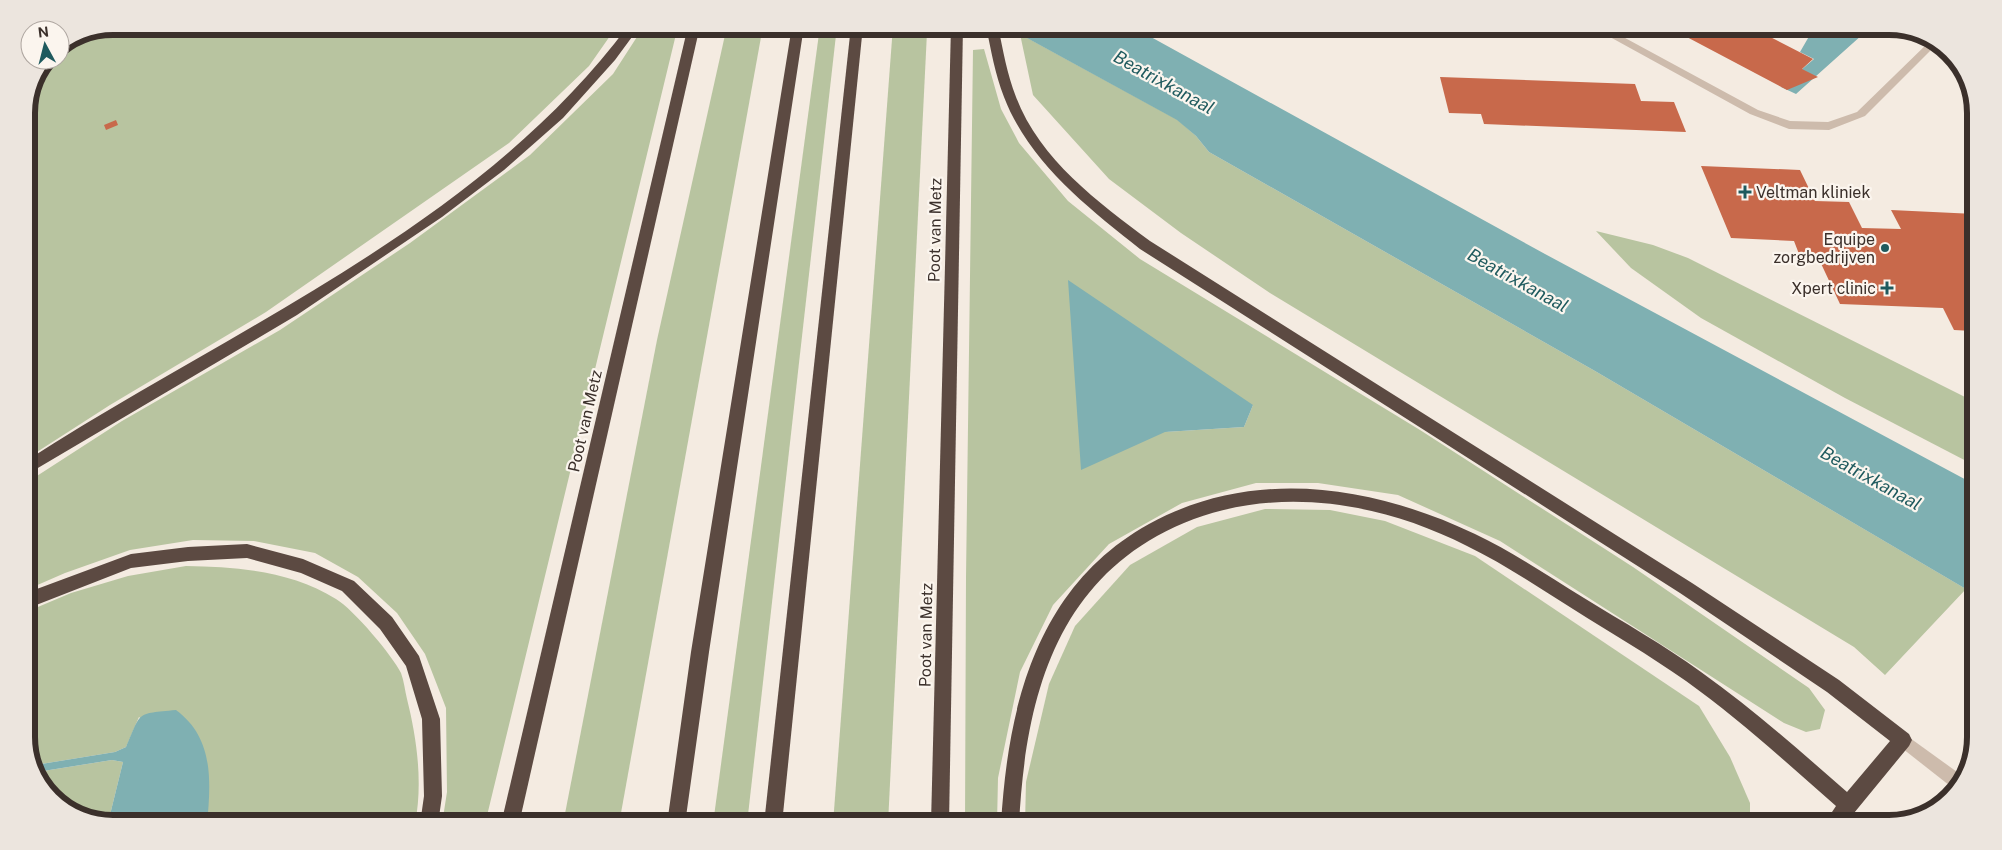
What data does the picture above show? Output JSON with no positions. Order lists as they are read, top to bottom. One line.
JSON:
{"streets":{"highway":["Poot van Metz"]},"water":["Beatrixkanaal"],"places":{"health":["Veltman kliniek","Xpert clinic"],"other":["Equipe zorgbedrijven"]},"north":"top"}
